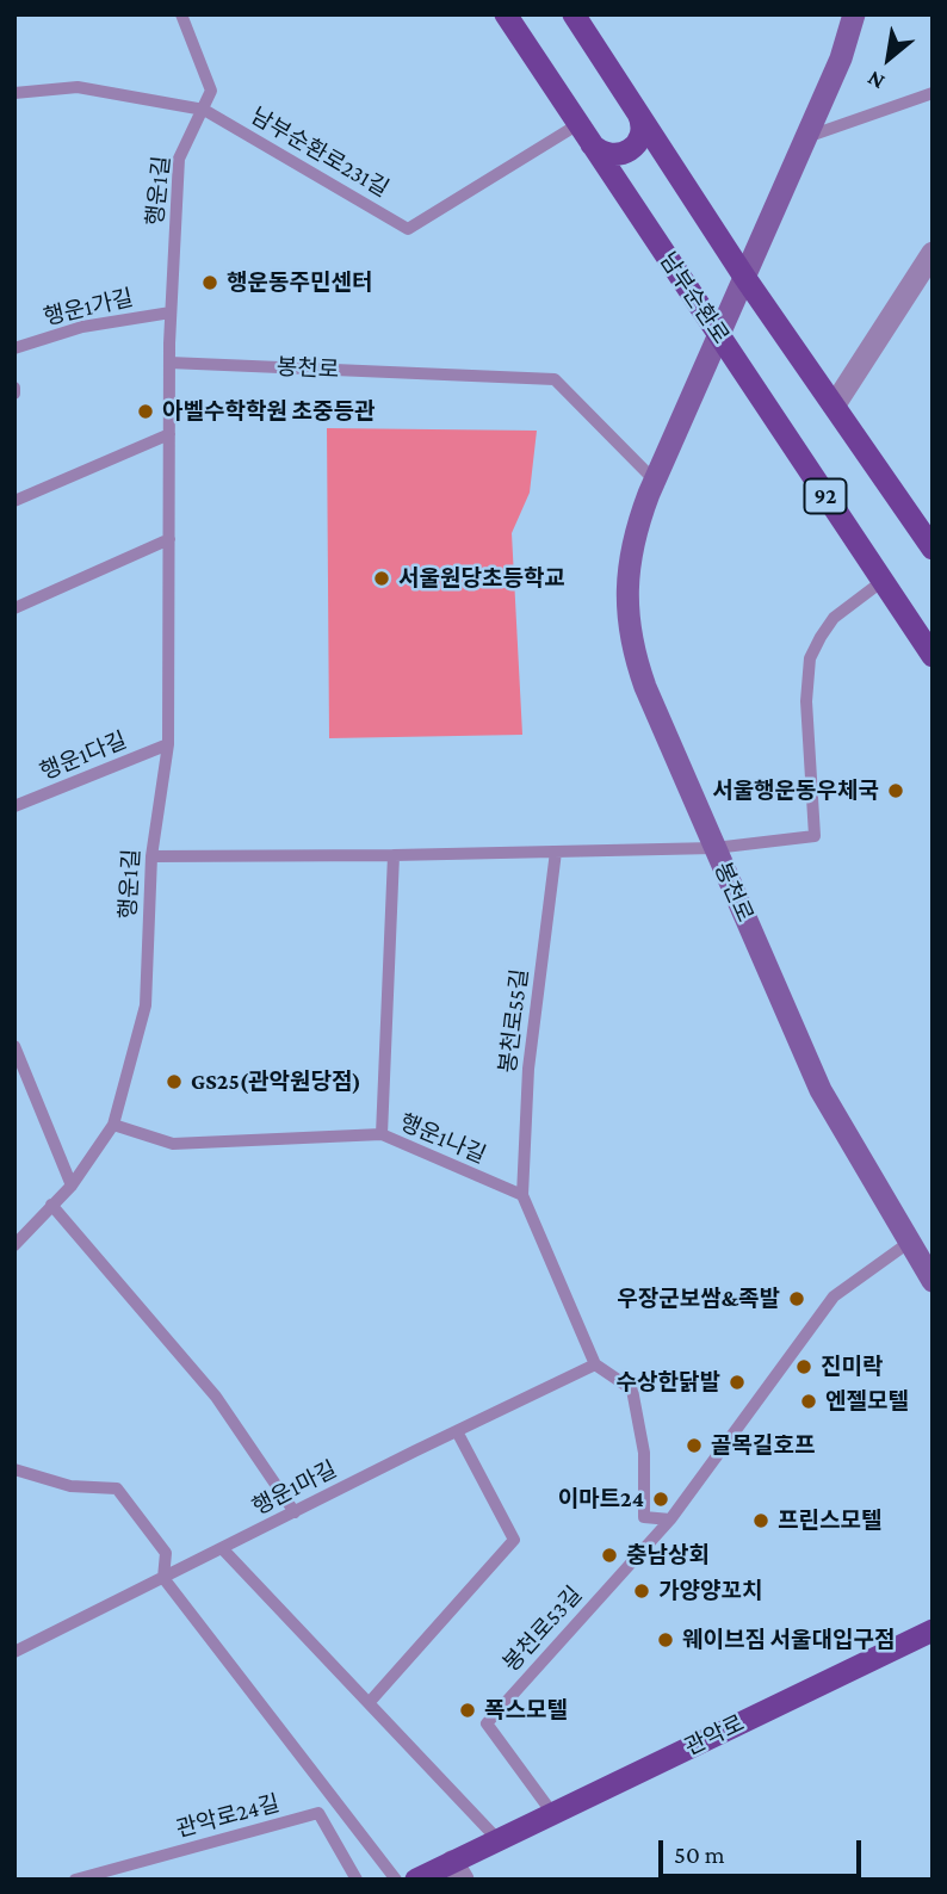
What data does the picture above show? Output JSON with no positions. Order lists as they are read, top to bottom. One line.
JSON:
{"streets":{"main road":["남부순환로","봉천로","92","관악로"],"lane":["남부순환로231길","행운1길","행운1가길","행운1다길","봉천로55길","행운1나길","행운1마길","봉천로53길","관악로24길"]},"crossings":[["남부순환로231길","행운1길"],["남부순환로231길","남부순환로"],["행운1길","행운1가길"],["행운1길","봉천로"],["행운1길","행운1다길"],["행운1길","행운1나길"],["남부순환로","봉천로"],["봉천로","92"],["봉천로","봉천로53길"],["봉천로55길","행운1나길"],["봉천로53길","관악로"]],"places":["행운동주민센터","아벨수학학원 초중등관","서울원당초등학교","서울행운동우체국","GS25(관악원당점)","우장군보쌈&족발","진미락","수상한닭발","엔젤모텔","골목길호프","이마트24","프린스모텔","충남상회","가양양꼬치","웨이브짐 서울대입구점","폭스모텔"],"scale_bar":"50 m","north":"bottom left"}
